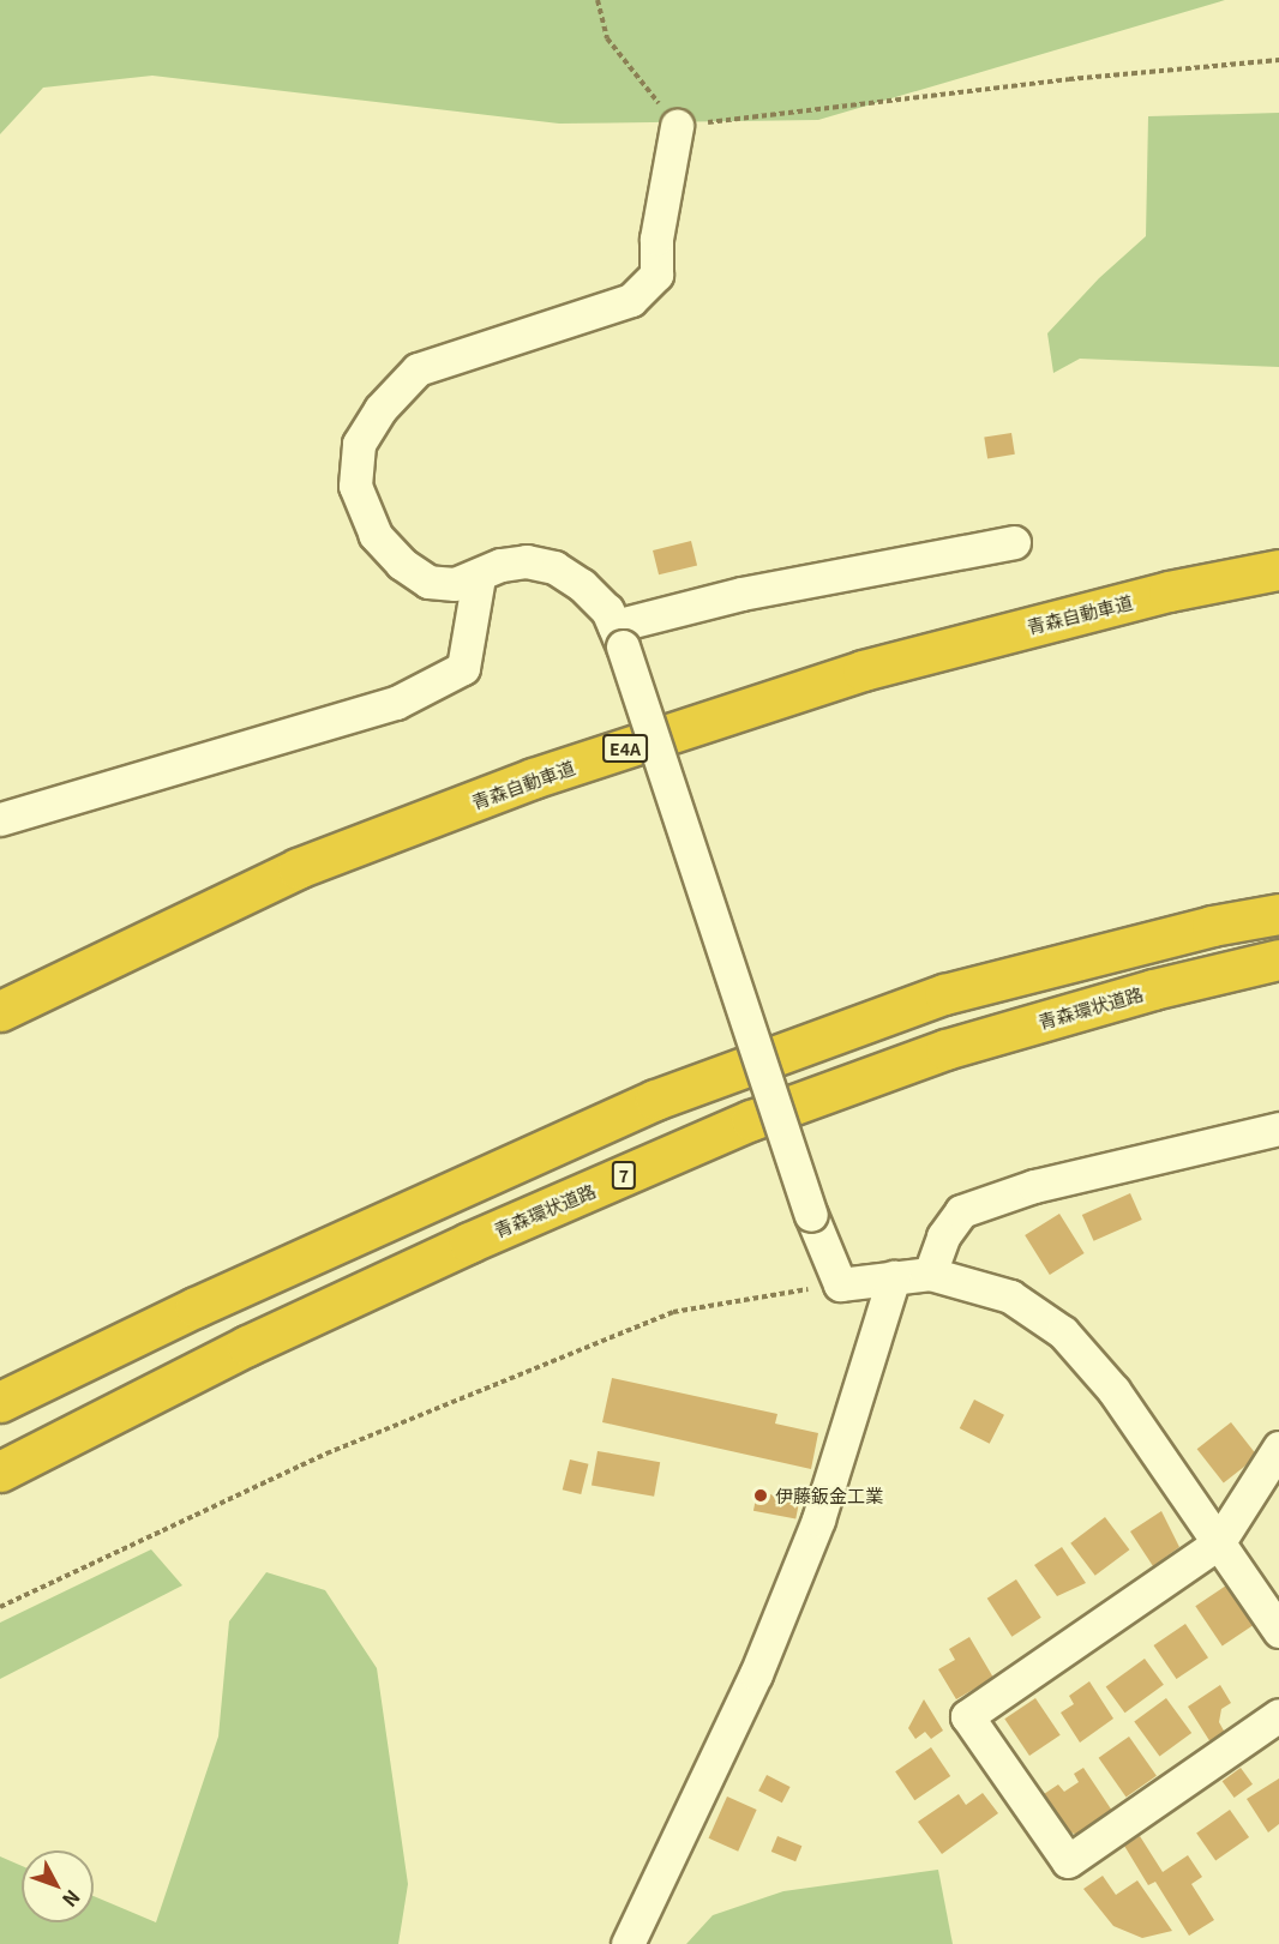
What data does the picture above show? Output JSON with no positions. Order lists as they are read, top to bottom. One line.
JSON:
{"streets":{"highway":["青森自動車道","E4A","青森環状道路","7"]},"places":["伊藤鈑金工業"],"north":"bottom right"}
